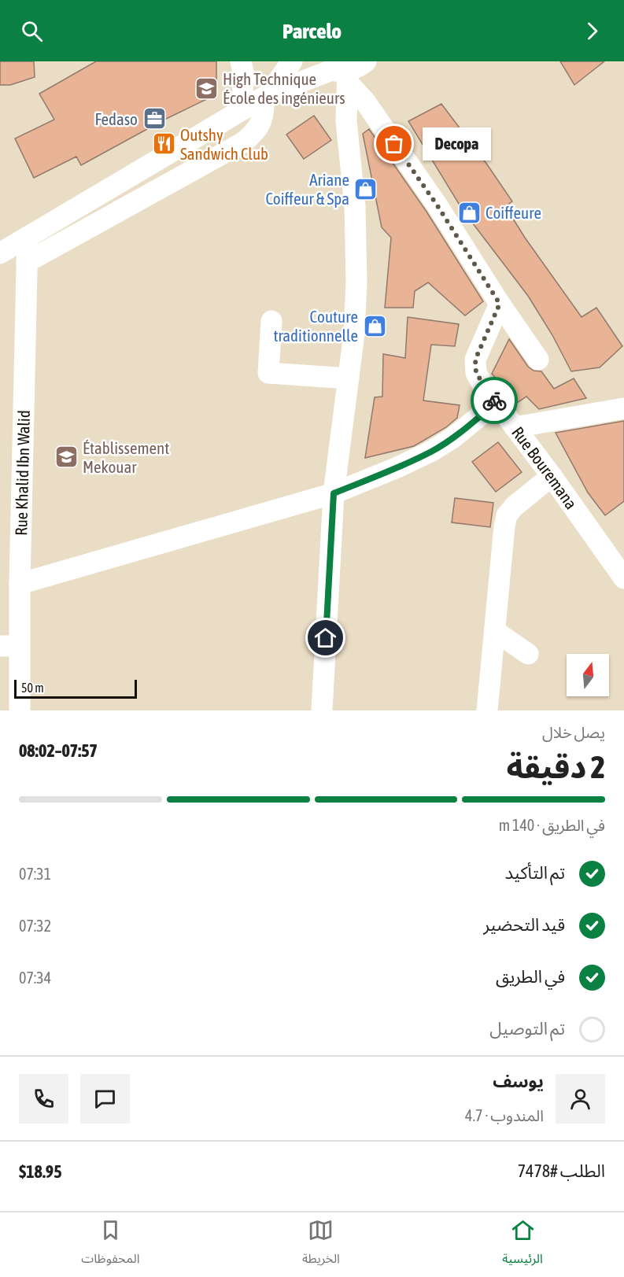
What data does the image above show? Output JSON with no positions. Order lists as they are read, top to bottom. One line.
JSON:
{"streets":{"street":["Rue Bouremana","Rue Khalid Ibn Walid"]},"places":{"school or university":["High Technique École des ingénieurs","Établissement Mekouar"],"office":["Fedaso"],"restaurant":["Outshy Sandwich Club"],"other":["Decopa"],"shop":["Ariane Coiffeur & Spa","Coiffeure","Couture traditionnelle"]},"scale_bar":"50 m","north":"top","page":{"header":"Parcelo","bubble":"Decopa","scale":"50 m","heading":["2 دقيقة","يصل خلال","07:57–08:02"],"panel":["يوسف","المندوب · 4.7","الطلب #7478","$18.95"],"bar":"في الطريق · 140 m","list":[["تم التأكيد","07:31"],["قيد التحضير","07:32"],["في الطريق","07:34"],"تم التوصيل"],"tabs":["الرئيسية","الخريطة","المحفوظات"]}}
